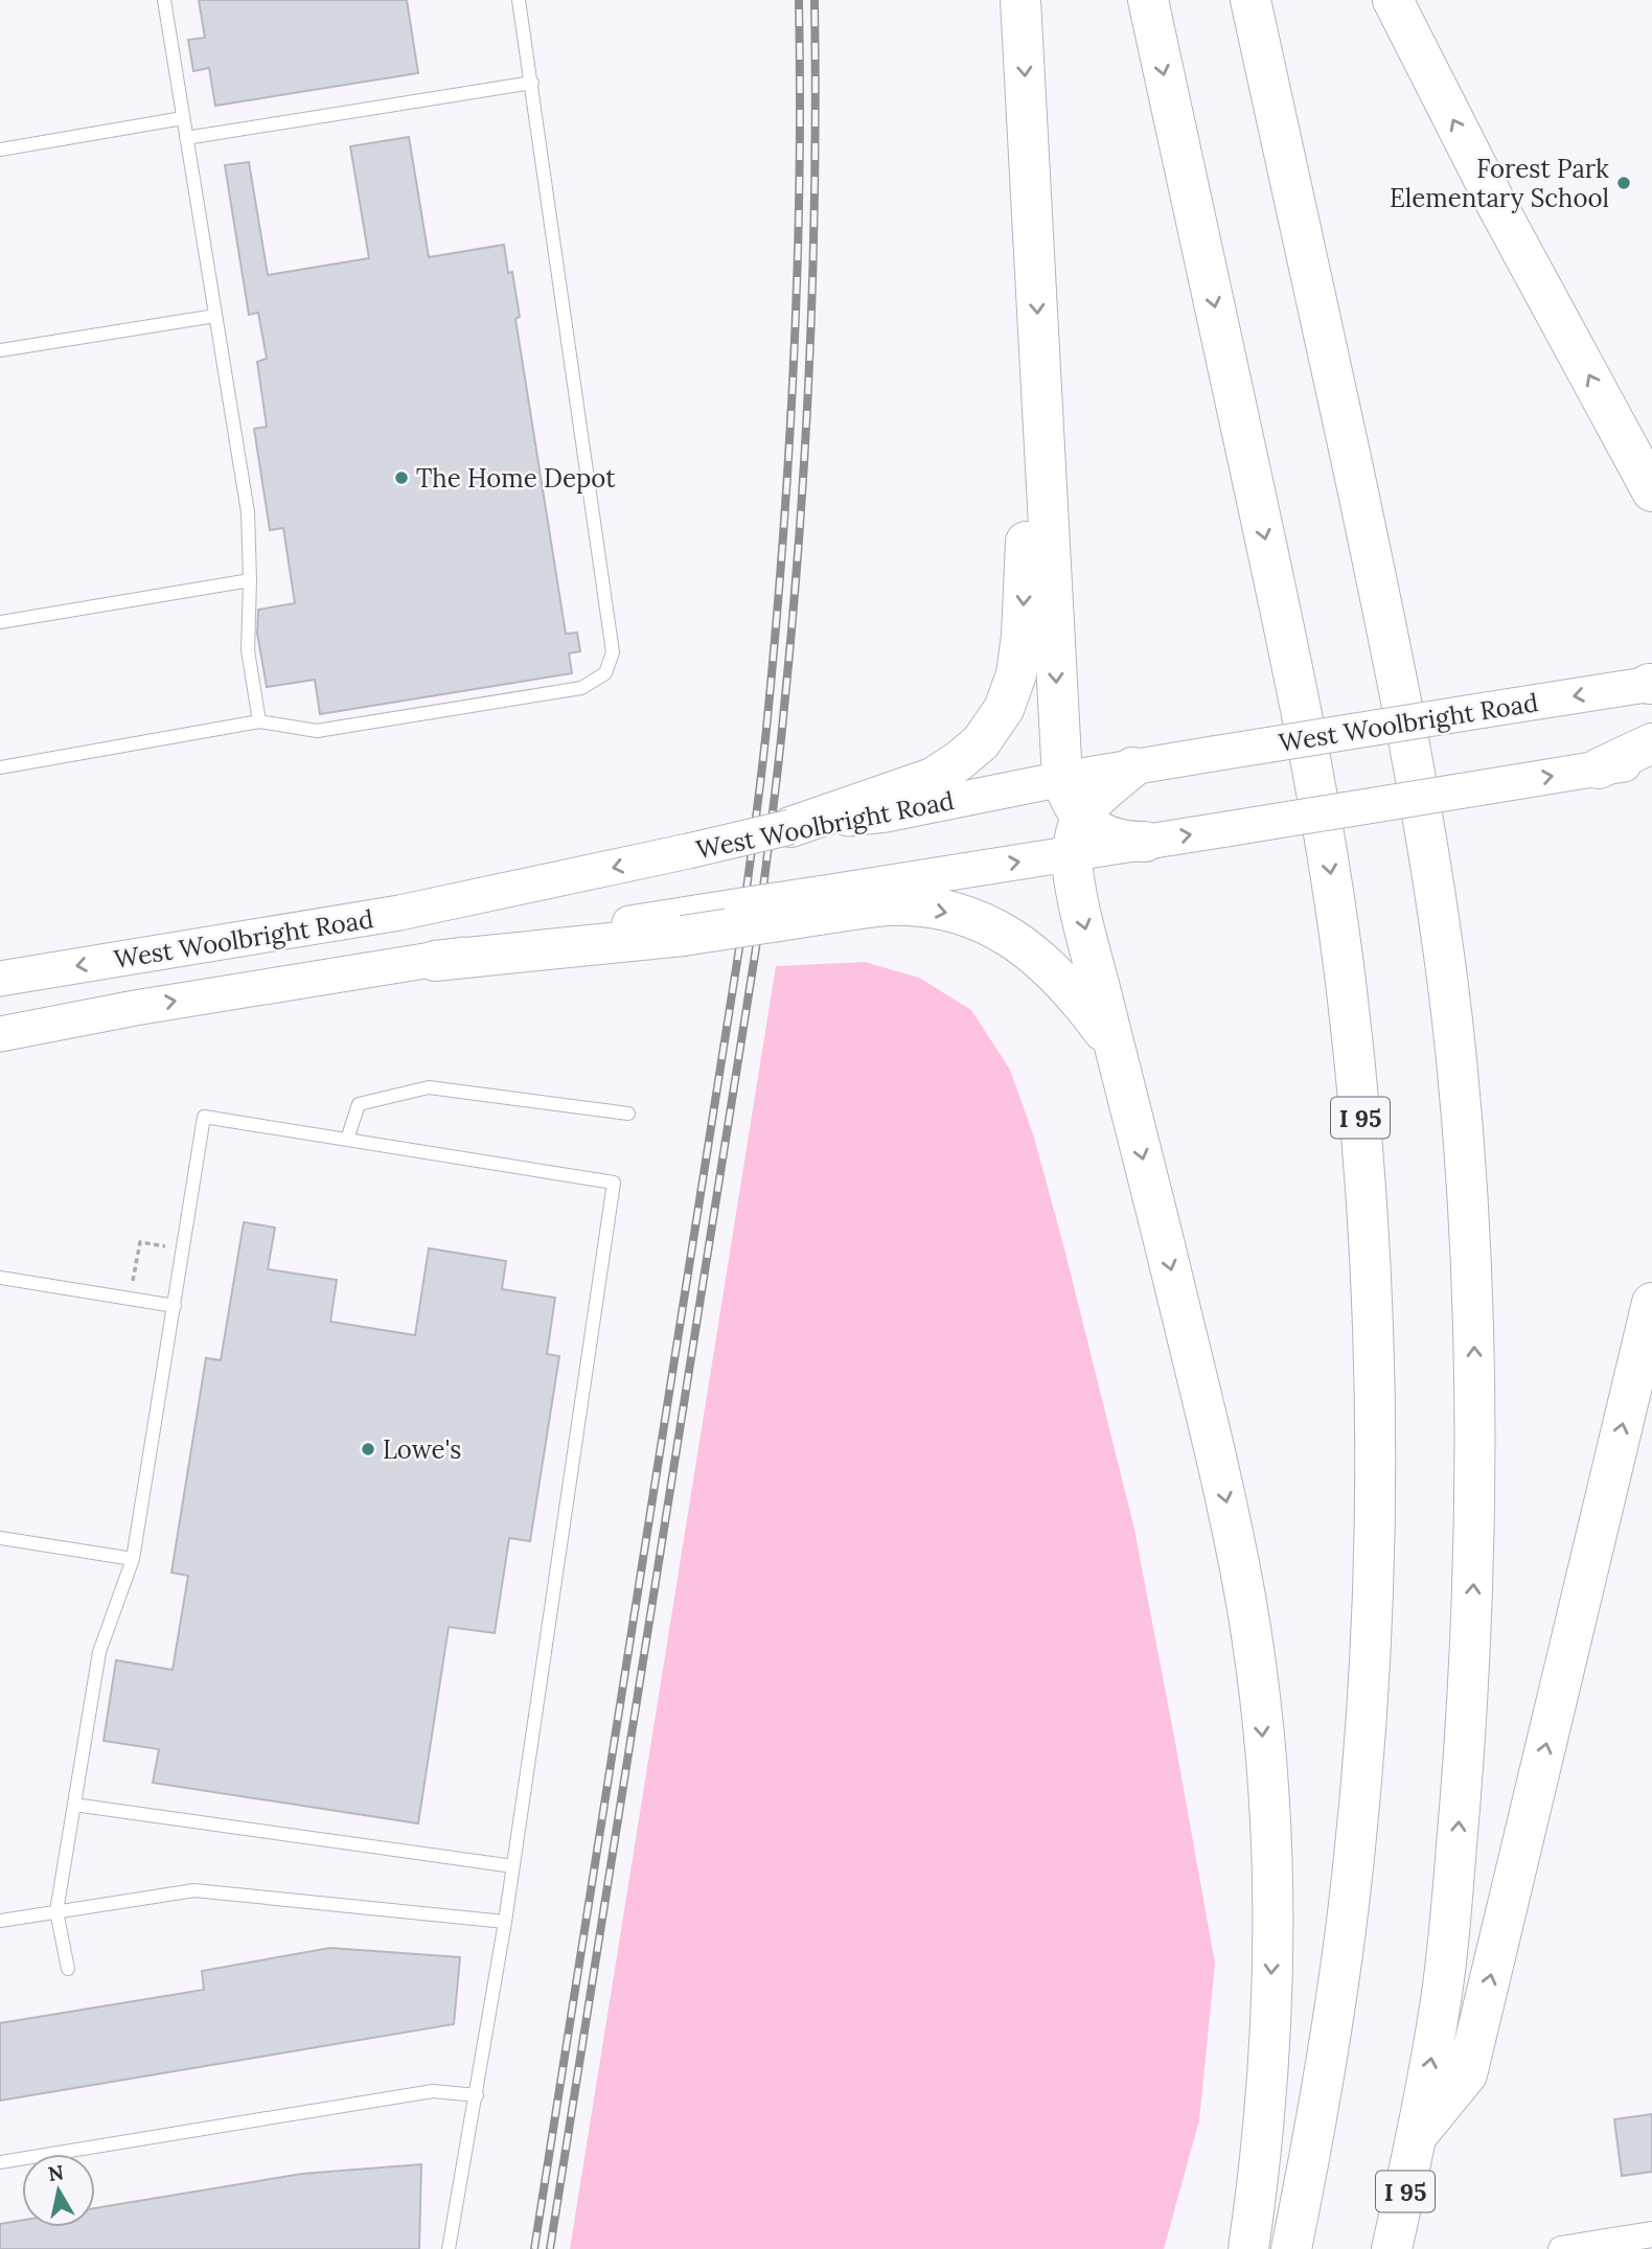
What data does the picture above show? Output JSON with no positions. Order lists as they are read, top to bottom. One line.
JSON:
{"streets":{"highway":["I 95"],"main road":["West Woolbright Road"]},"places":["Forest Park Elementary School","The Home Depot","Lowe's"],"north":"top"}
